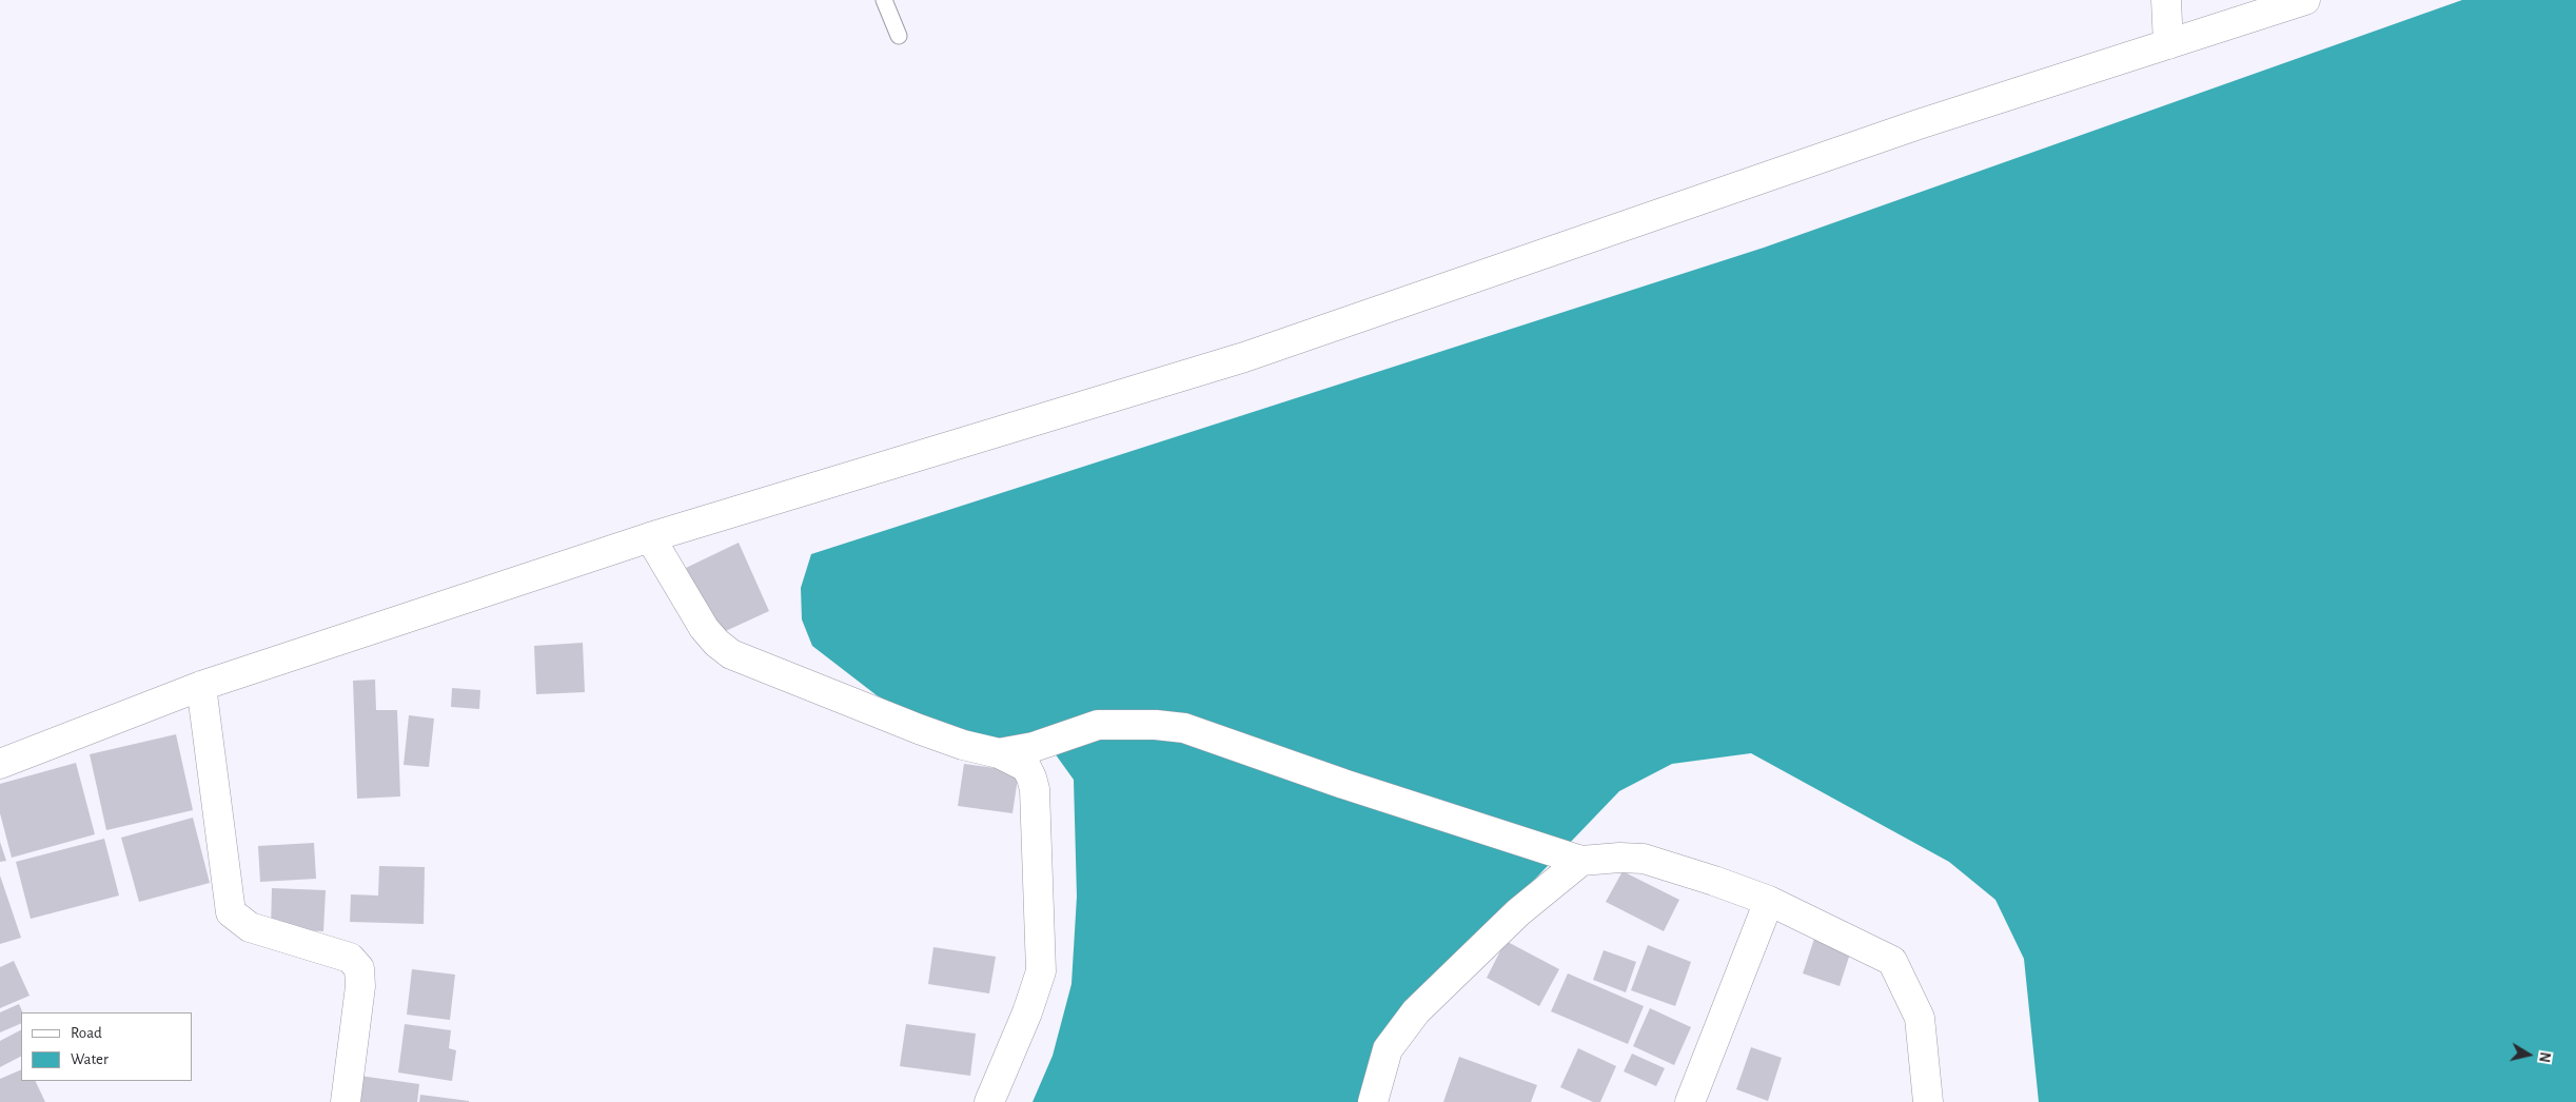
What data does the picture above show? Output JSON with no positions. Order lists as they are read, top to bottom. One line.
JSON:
{"legend":["Road","Water"],"north":"right"}
